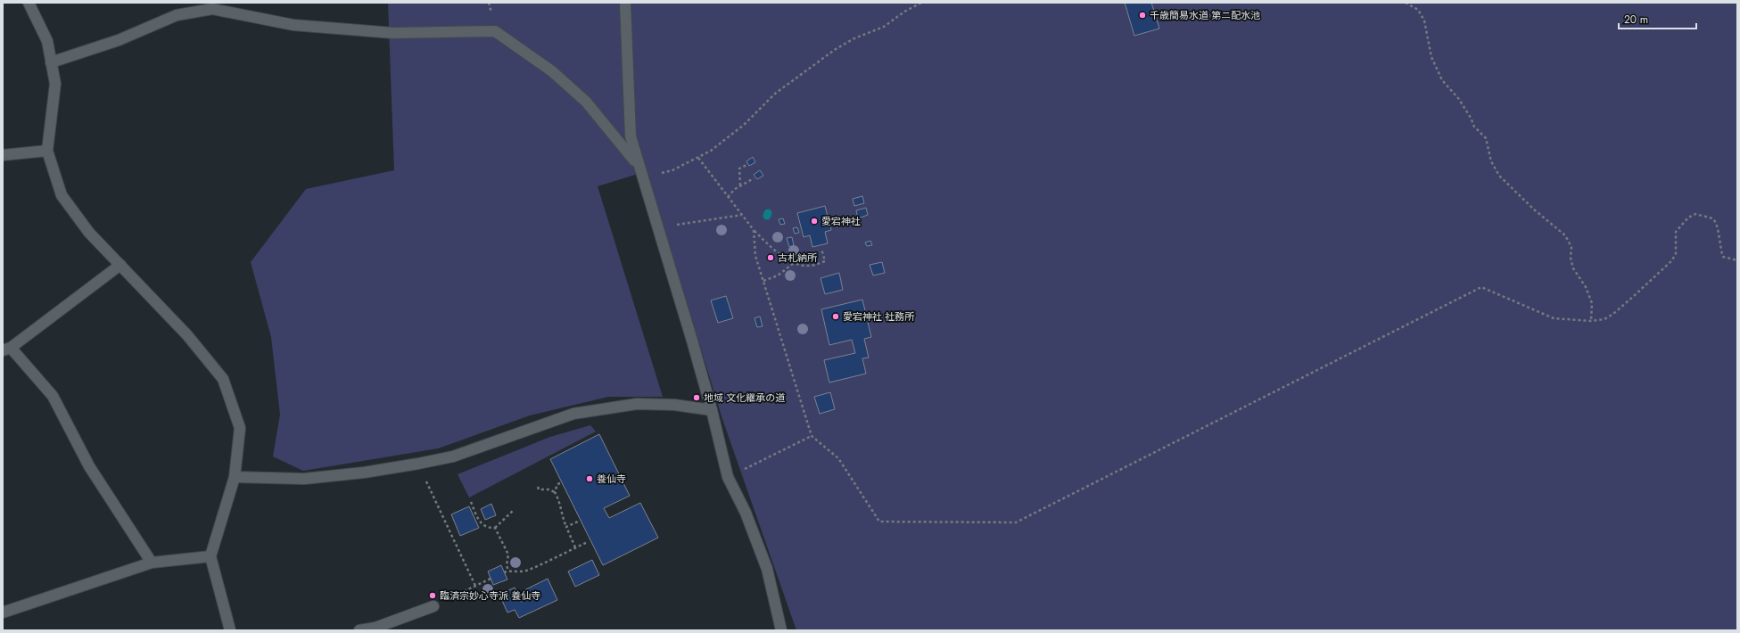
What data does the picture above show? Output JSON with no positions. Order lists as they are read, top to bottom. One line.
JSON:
{"places":["千歳簡易水道 第ニ配水池","愛宕神社","古札納所","愛宕神社 社務所","地域 文化継承の道","養仙寺","臨済宗妙心寺派 養仙寺"],"scale_bar":"20 m"}
